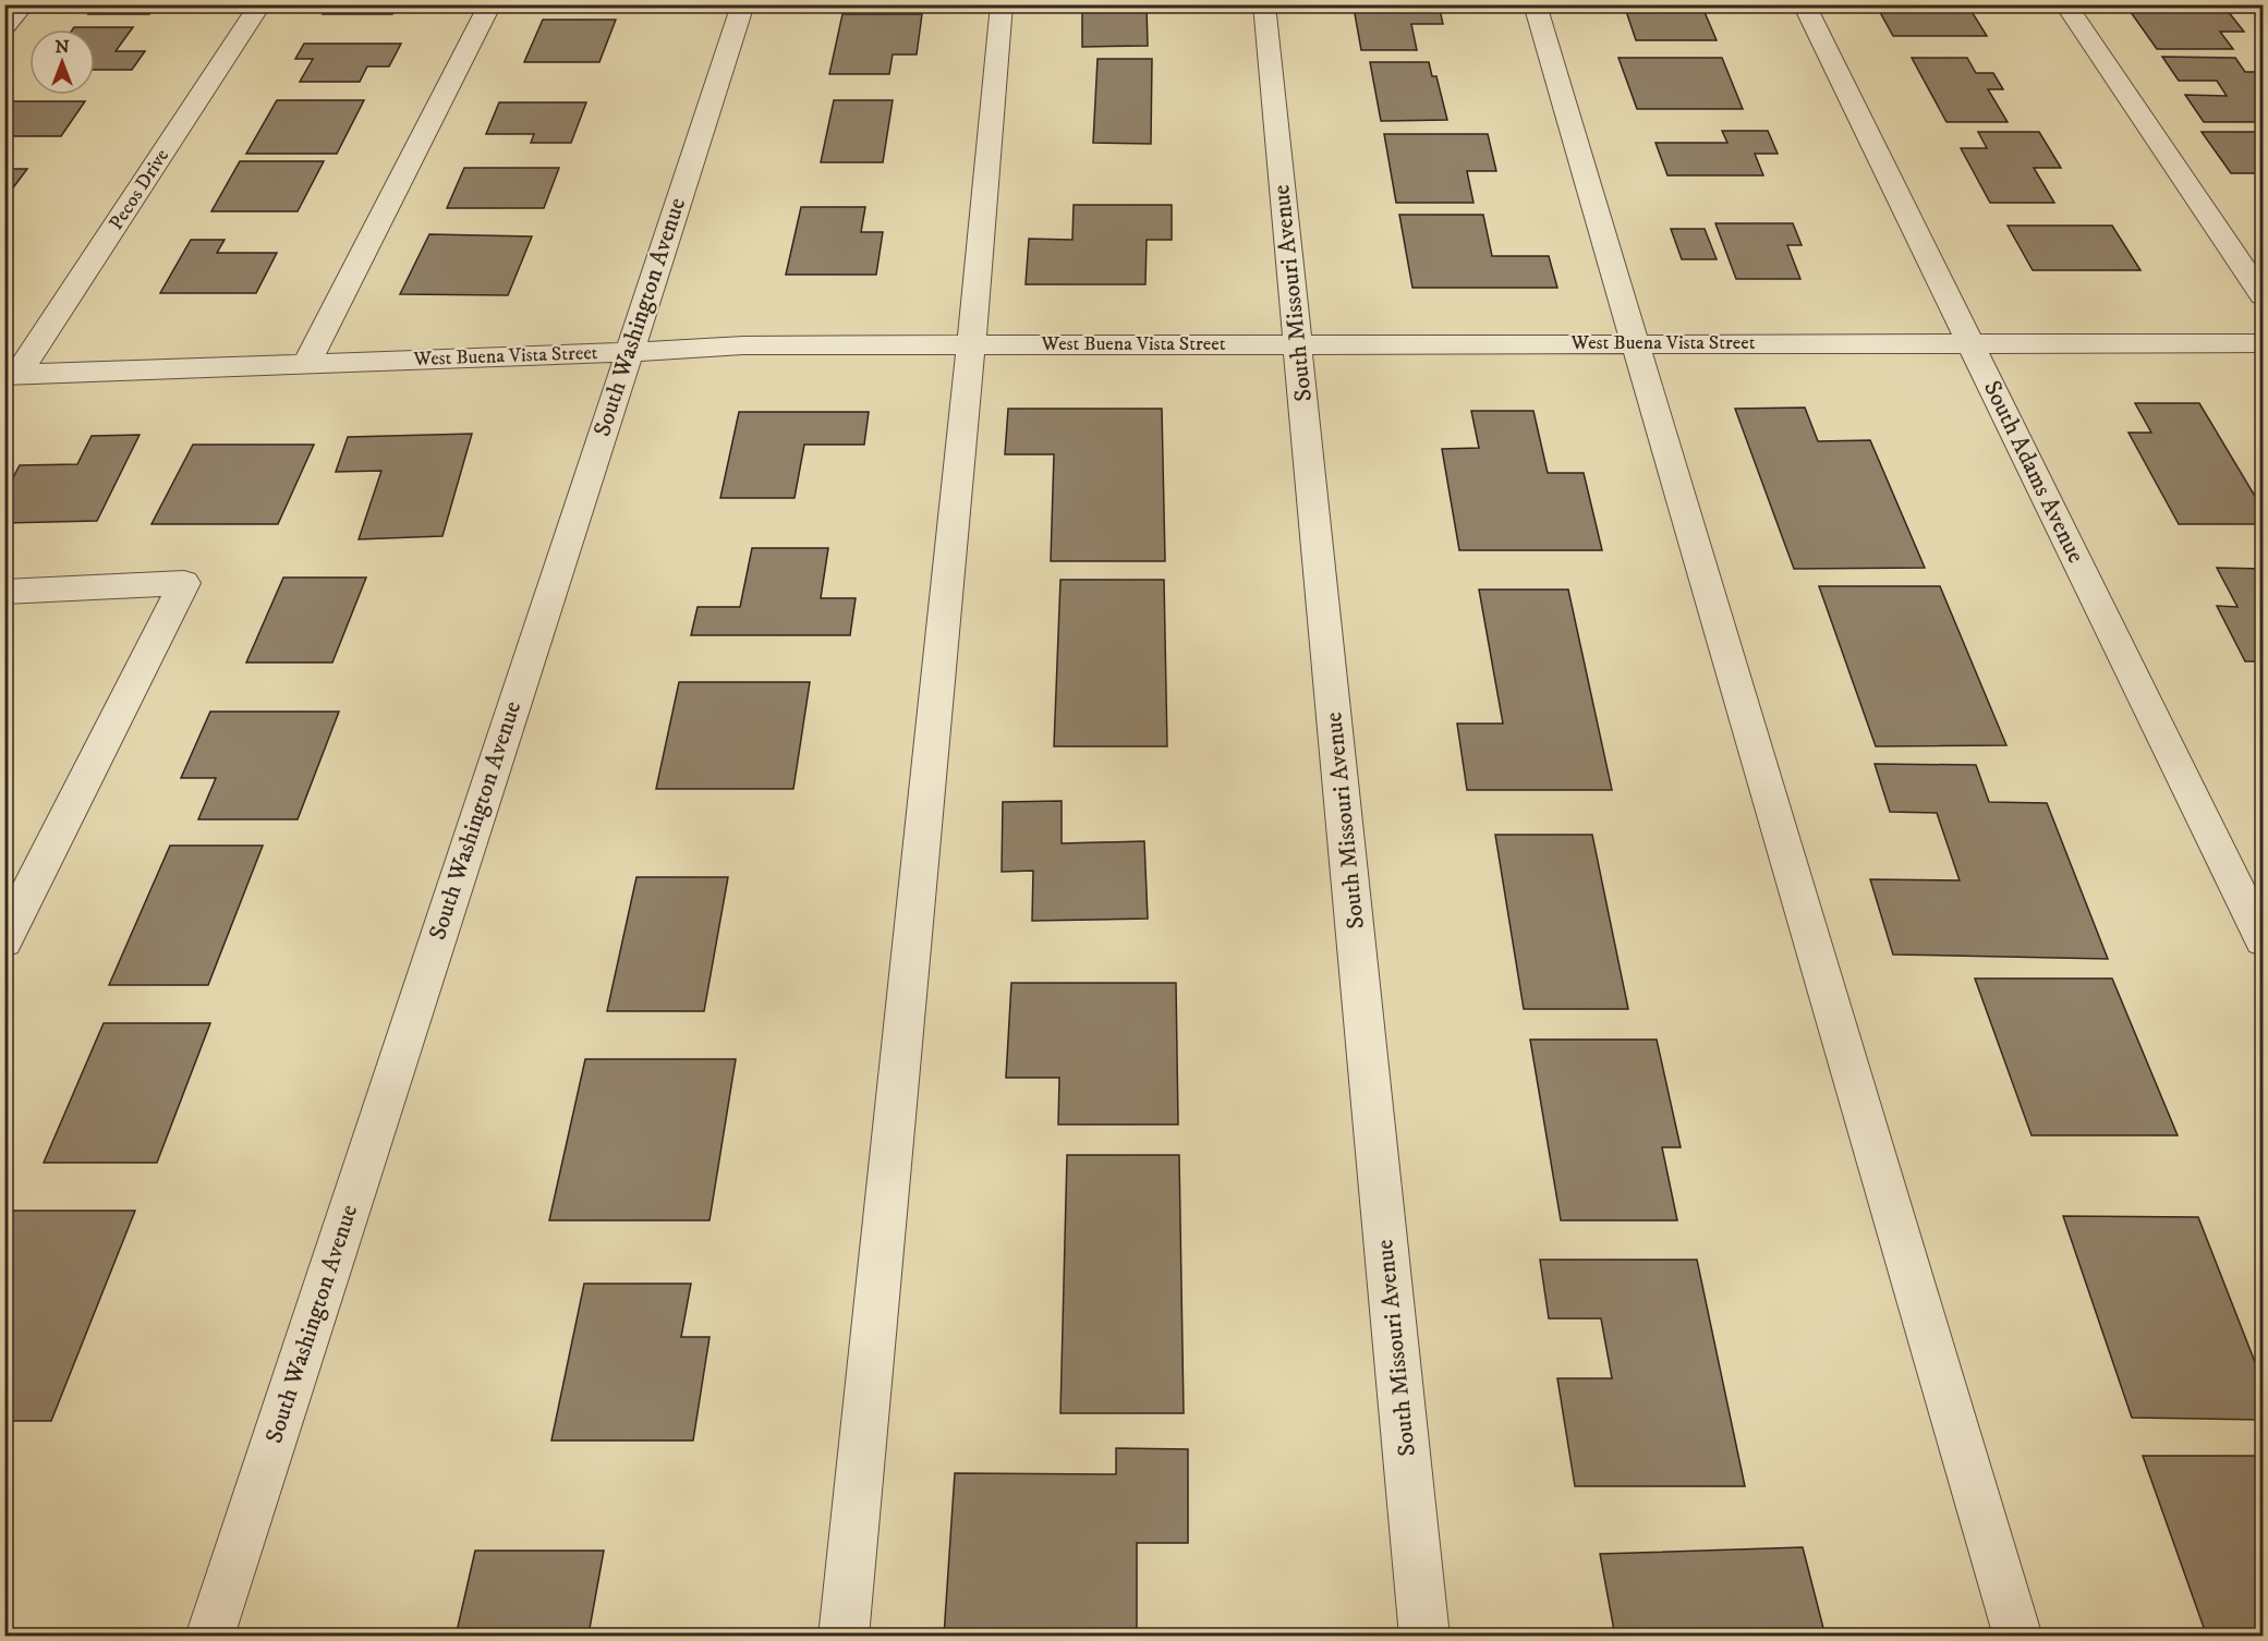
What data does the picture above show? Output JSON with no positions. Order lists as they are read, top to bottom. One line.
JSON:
{"streets":{"street":["Pecos Drive","South Missouri Avenue","South Washington Avenue","West Buena Vista Street","South Adams Avenue"]},"crossings":[["Pecos Drive","West Buena Vista Street"],["South Missouri Avenue","West Buena Vista Street"],["South Washington Avenue","West Buena Vista Street"],["West Buena Vista Street","South Adams Avenue"]],"north":"top"}
